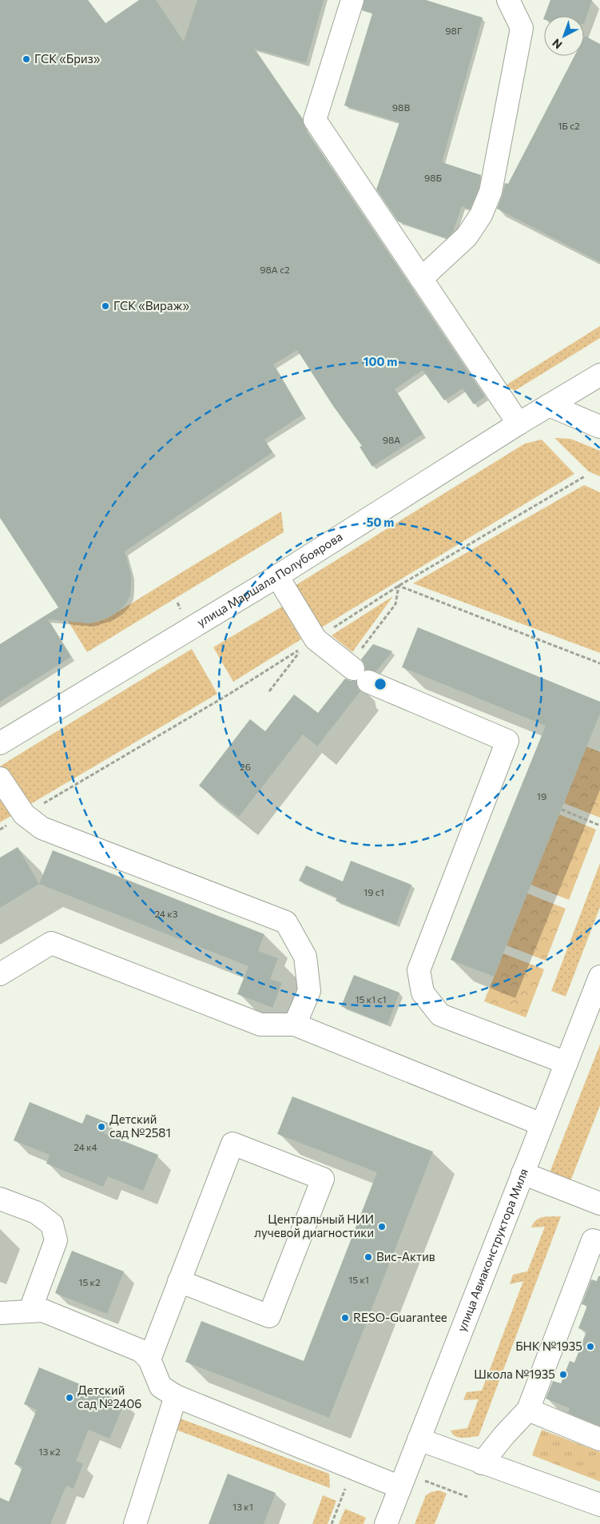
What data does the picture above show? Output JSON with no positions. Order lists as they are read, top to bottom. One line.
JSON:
{"streets":{"street":["улица Маршала Полубоярова","улица Авиаконструктора Миля"]},"places":["ГСК «Бриз»","ГСК «Вираж»","Детский сад №2581","Центральный НИИ лучевой диагностики","Вис-Актив","RESO-Guarantee","БНК №1935","Школа №1935","Детский сад №2406"],"house_numbers":["98Г","98В","1Б с2","98Б","98А с2","98А","26","19","19 с1","24 к3","15 к1 с1","24 к4","15 к1","15 к2","13 к2","13 к1"],"north":"bottom left","rings":["100 m","50 m"]}
